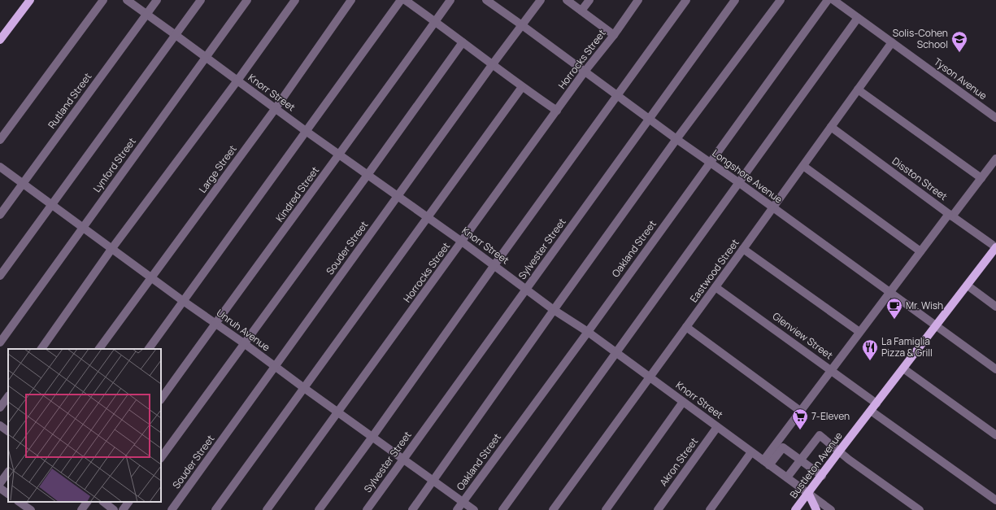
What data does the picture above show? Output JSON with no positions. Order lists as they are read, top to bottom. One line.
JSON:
{"streets":{"main road":["Bustleton Avenue"],"street":["Horrocks Street","Tyson Avenue","Knorr Street","Rutland Street","Lynford Street","Large Street","Longshore Avenue","Disston Street","Kindred Street","Souder Street","Sylvester Street","Oakland Street","Eastwood Street","Unruh Avenue","Glenview Street","Akron Street"]},"crossings":[["Horrocks Street","Knorr Street"],["Horrocks Street","Longshore Avenue"],["Horrocks Street","Unruh Avenue"],["Tyson Avenue","Eastwood Street"],["Knorr Street","Rutland Street"],["Knorr Street","Lynford Street"],["Knorr Street","Large Street"],["Knorr Street","Kindred Street"],["Knorr Street","Souder Street"],["Knorr Street","Sylvester Street"],["Knorr Street","Oakland Street"],["Knorr Street","Eastwood Street"],["Knorr Street","Akron Street"],["Knorr Street","Bustleton Avenue"],["Rutland Street","Unruh Avenue"],["Lynford Street","Unruh Avenue"],["Large Street","Unruh Avenue"],["Longshore Avenue","Souder Street"],["Longshore Avenue","Sylvester Street"],["Longshore Avenue","Oakland Street"],["Longshore Avenue","Eastwood Street"],["Longshore Avenue","Bustleton Avenue"],["Disston Street","Eastwood Street"],["Disston Street","Bustleton Avenue"],["Kindred Street","Unruh Avenue"],["Souder Street","Unruh Avenue"],["Sylvester Street","Unruh Avenue"],["Oakland Street","Unruh Avenue"],["Eastwood Street","Glenview Street"],["Glenview Street","Bustleton Avenue"]],"places":{"school or university":["Solis-Cohen School"],"cafe":["Mr. Wish"],"restaurant":["La Famiglia Pizza & Grill"],"supermarket":["7-Eleven"]}}
